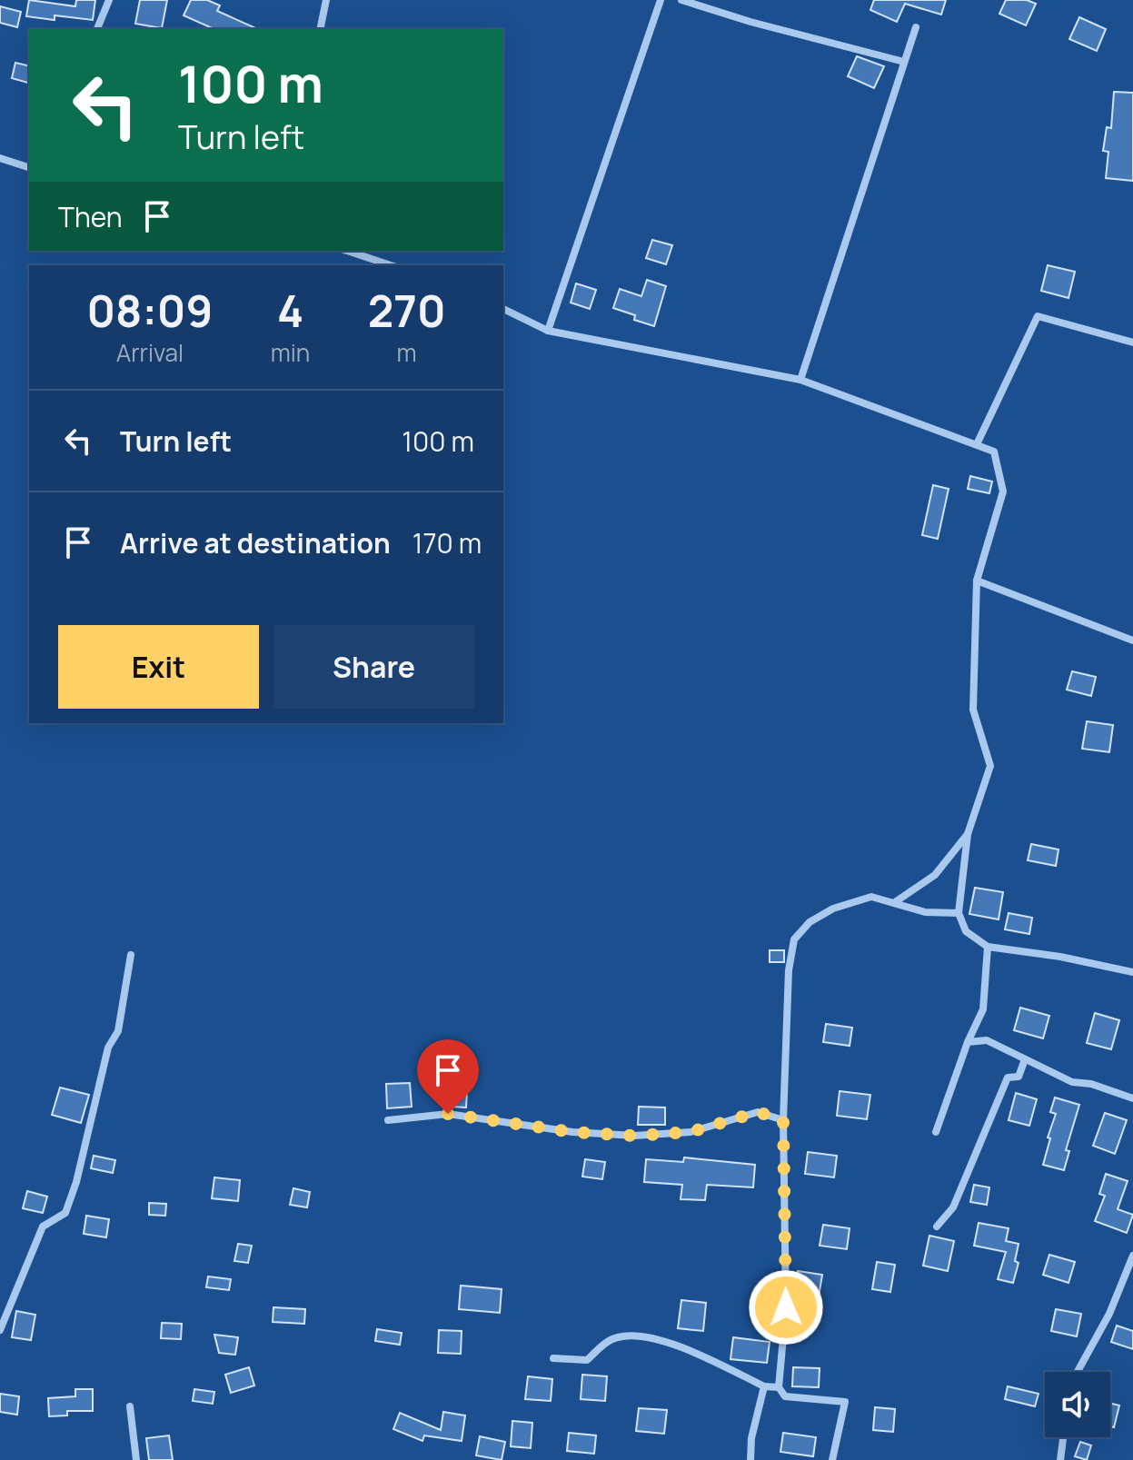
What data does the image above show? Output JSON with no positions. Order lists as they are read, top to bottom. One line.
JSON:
{"page":{"turn":["100 m","Turn left"],"then":"Then","eta":["08:09","Arrival","4","min","270","m"],"list":[{"name":"Turn left","value":"100 m"},{"name":"Arrive at destination","value":"170 m"}],"buttons":["Exit","Share"]}}
